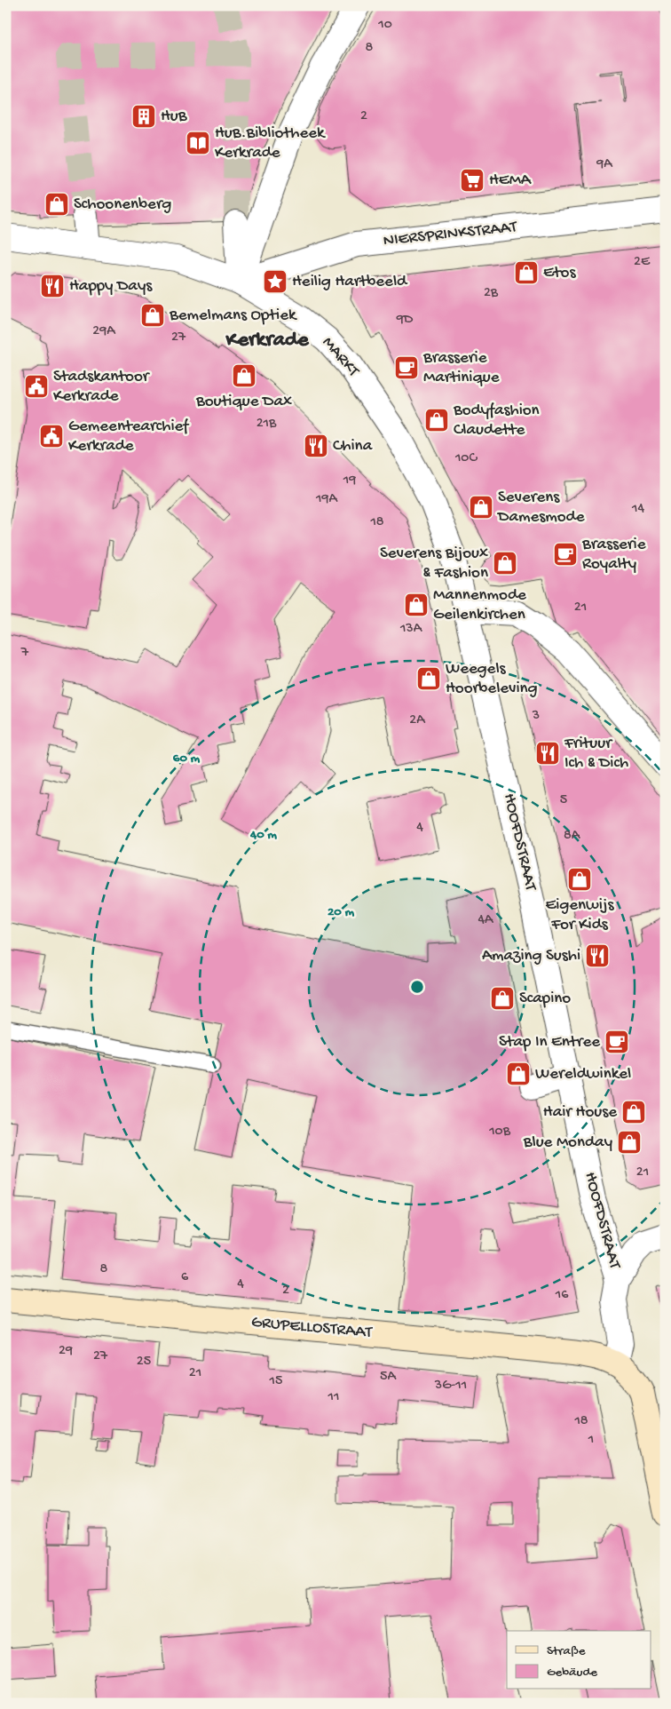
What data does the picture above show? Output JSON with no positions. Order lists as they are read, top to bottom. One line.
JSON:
{"streets":{"main road":["GRUPELLOSTRAAT"],"street":["NIERSPRINKSTRAAT","MARKT","HOOFDSTRAAT"]},"crossings":[["NIERSPRINKSTRAAT","MARKT"],["MARKT","HOOFDSTRAAT"],["HOOFDSTRAAT","GRUPELLOSTRAAT"]],"districts":["Kerkrade"],"places":{"building":["HuB"],"library":["HuB.Bibliotheek Kerkrade"],"supermarket":["HEMA"],"shop":["Schoonenberg","Etos","Bemelmans Optiek","Boutique Dax","Bodyfashion Claudette","Severens Damesmode","Severens Bijoux & Fashion","Mannenmode Geilenkirchen","Weegels Hoorbeleving","Eigenwijs For Kids","Scapino","Wereldwinkel","Hair House","Blue Monday"],"place":["Heilig Hartbeeld"],"restaurant":["Happy Days","China","Frituur Ich & Dich","Amazing Sushi"],"cafe":["Brasserie Martinique","Brasserie Royalty","Stap In Entree"],"public building":["Stadskantoor Kerkrade","Gemeentearchief Kerkrade"]},"house_numbers":["10","8","2","9A","2E","2B","9D","29A","27","21B","10C","19","19A","14","18","21","13A","7","3","2A","5","4","8A","4A","10B","21","8","6","4","2","16","29","27","25","21","5A","15","3G-11","11","18","1"],"legend":["Straße","Gebäude"],"rings":["60 m","40 m","20 m"]}
